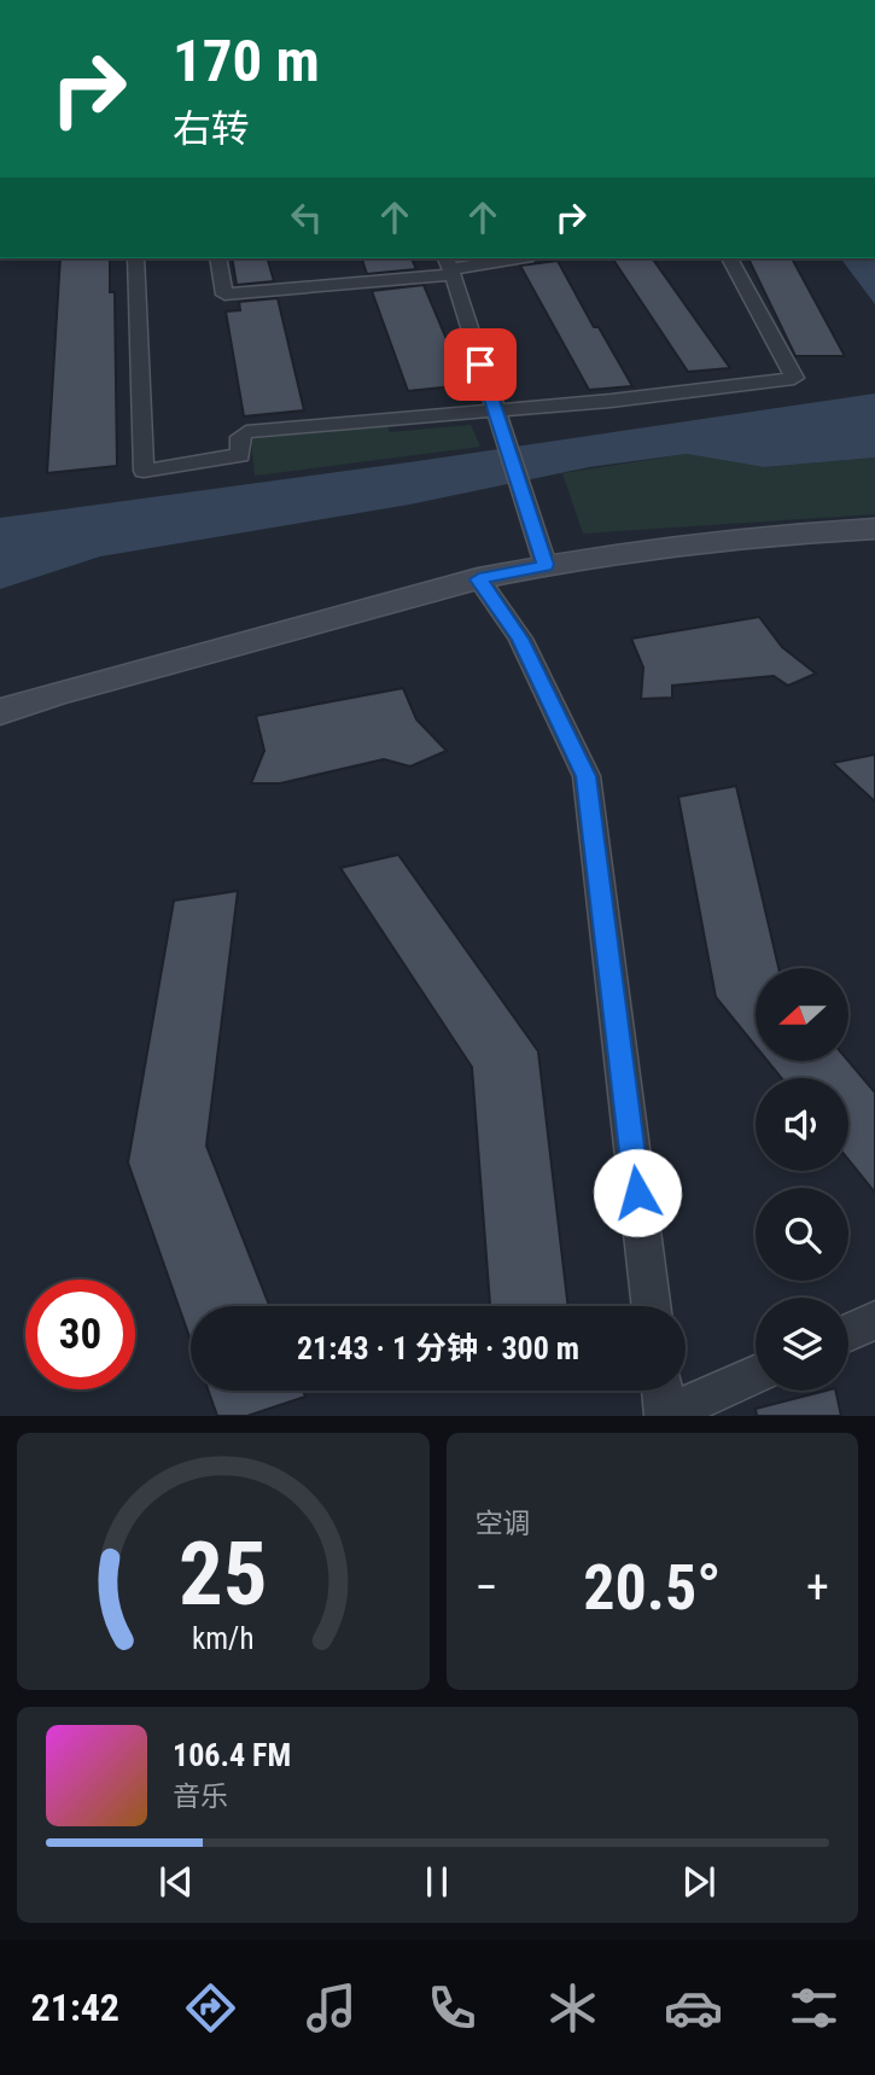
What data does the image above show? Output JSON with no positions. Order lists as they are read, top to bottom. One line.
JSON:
{"north":"left","page":{"turn":["170 m","右转"],"limit":"30","trip":"21:43 · 1 分钟 · 300 m","tile":"空调","heat":["−","20.5°","+"],"song":["106.4 FM","音乐"],"tabs":"21:42","gauge":["25","km/h"]}}
